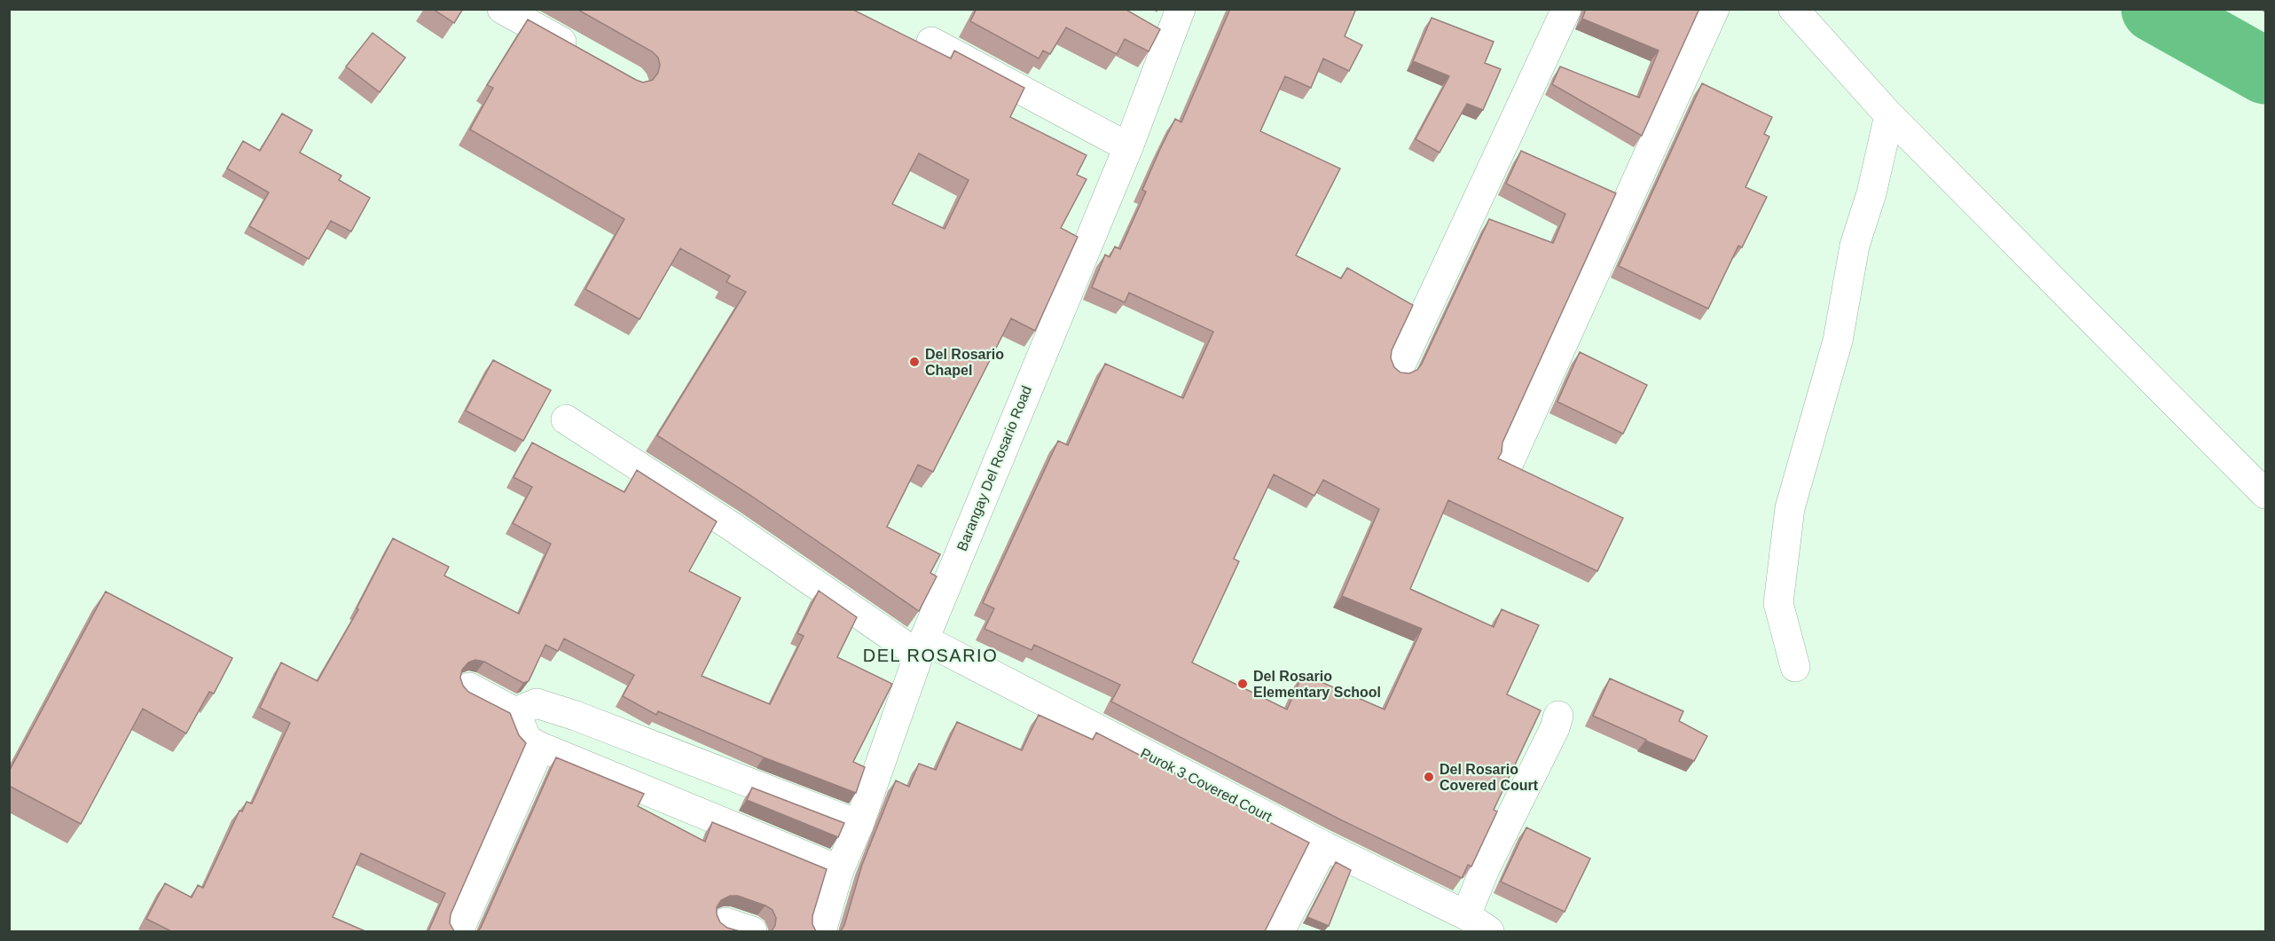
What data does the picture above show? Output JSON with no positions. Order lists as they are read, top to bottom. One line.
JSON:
{"streets":{"street":["Barangay Del Rosario Road","Purok 3 Covered Court"]},"crossings":[["Barangay Del Rosario Road","Purok 3 Covered Court"]],"districts":["DEL ROSARIO"],"places":["Del Rosario Chapel","Del Rosario Elementary School","Del Rosario Covered Court"]}
